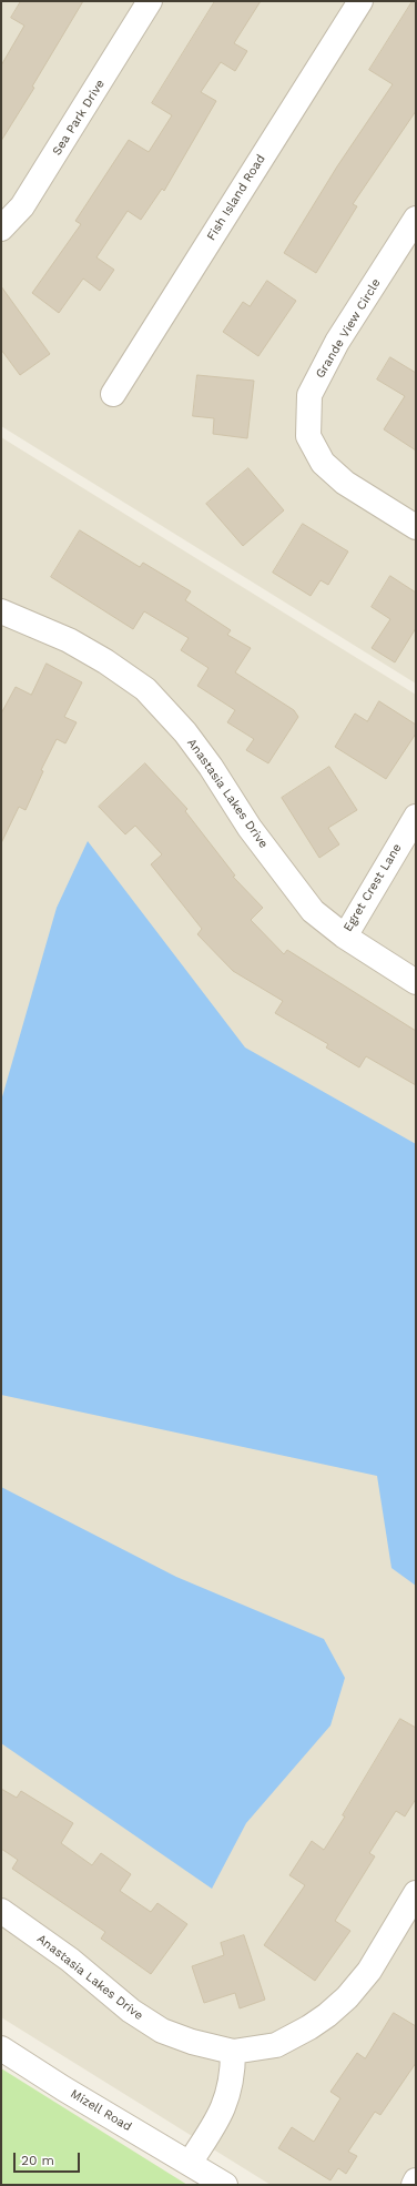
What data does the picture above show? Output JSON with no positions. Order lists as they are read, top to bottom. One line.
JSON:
{"streets":{"street":["Sea Park Drive","Fish Island Road","Grande View Circle","Anastasia Lakes Drive","Egret Crest Lane","Mizell Road"]},"crossings":[["Anastasia Lakes Drive","Egret Crest Lane"]],"scale_bar":"20 m"}
